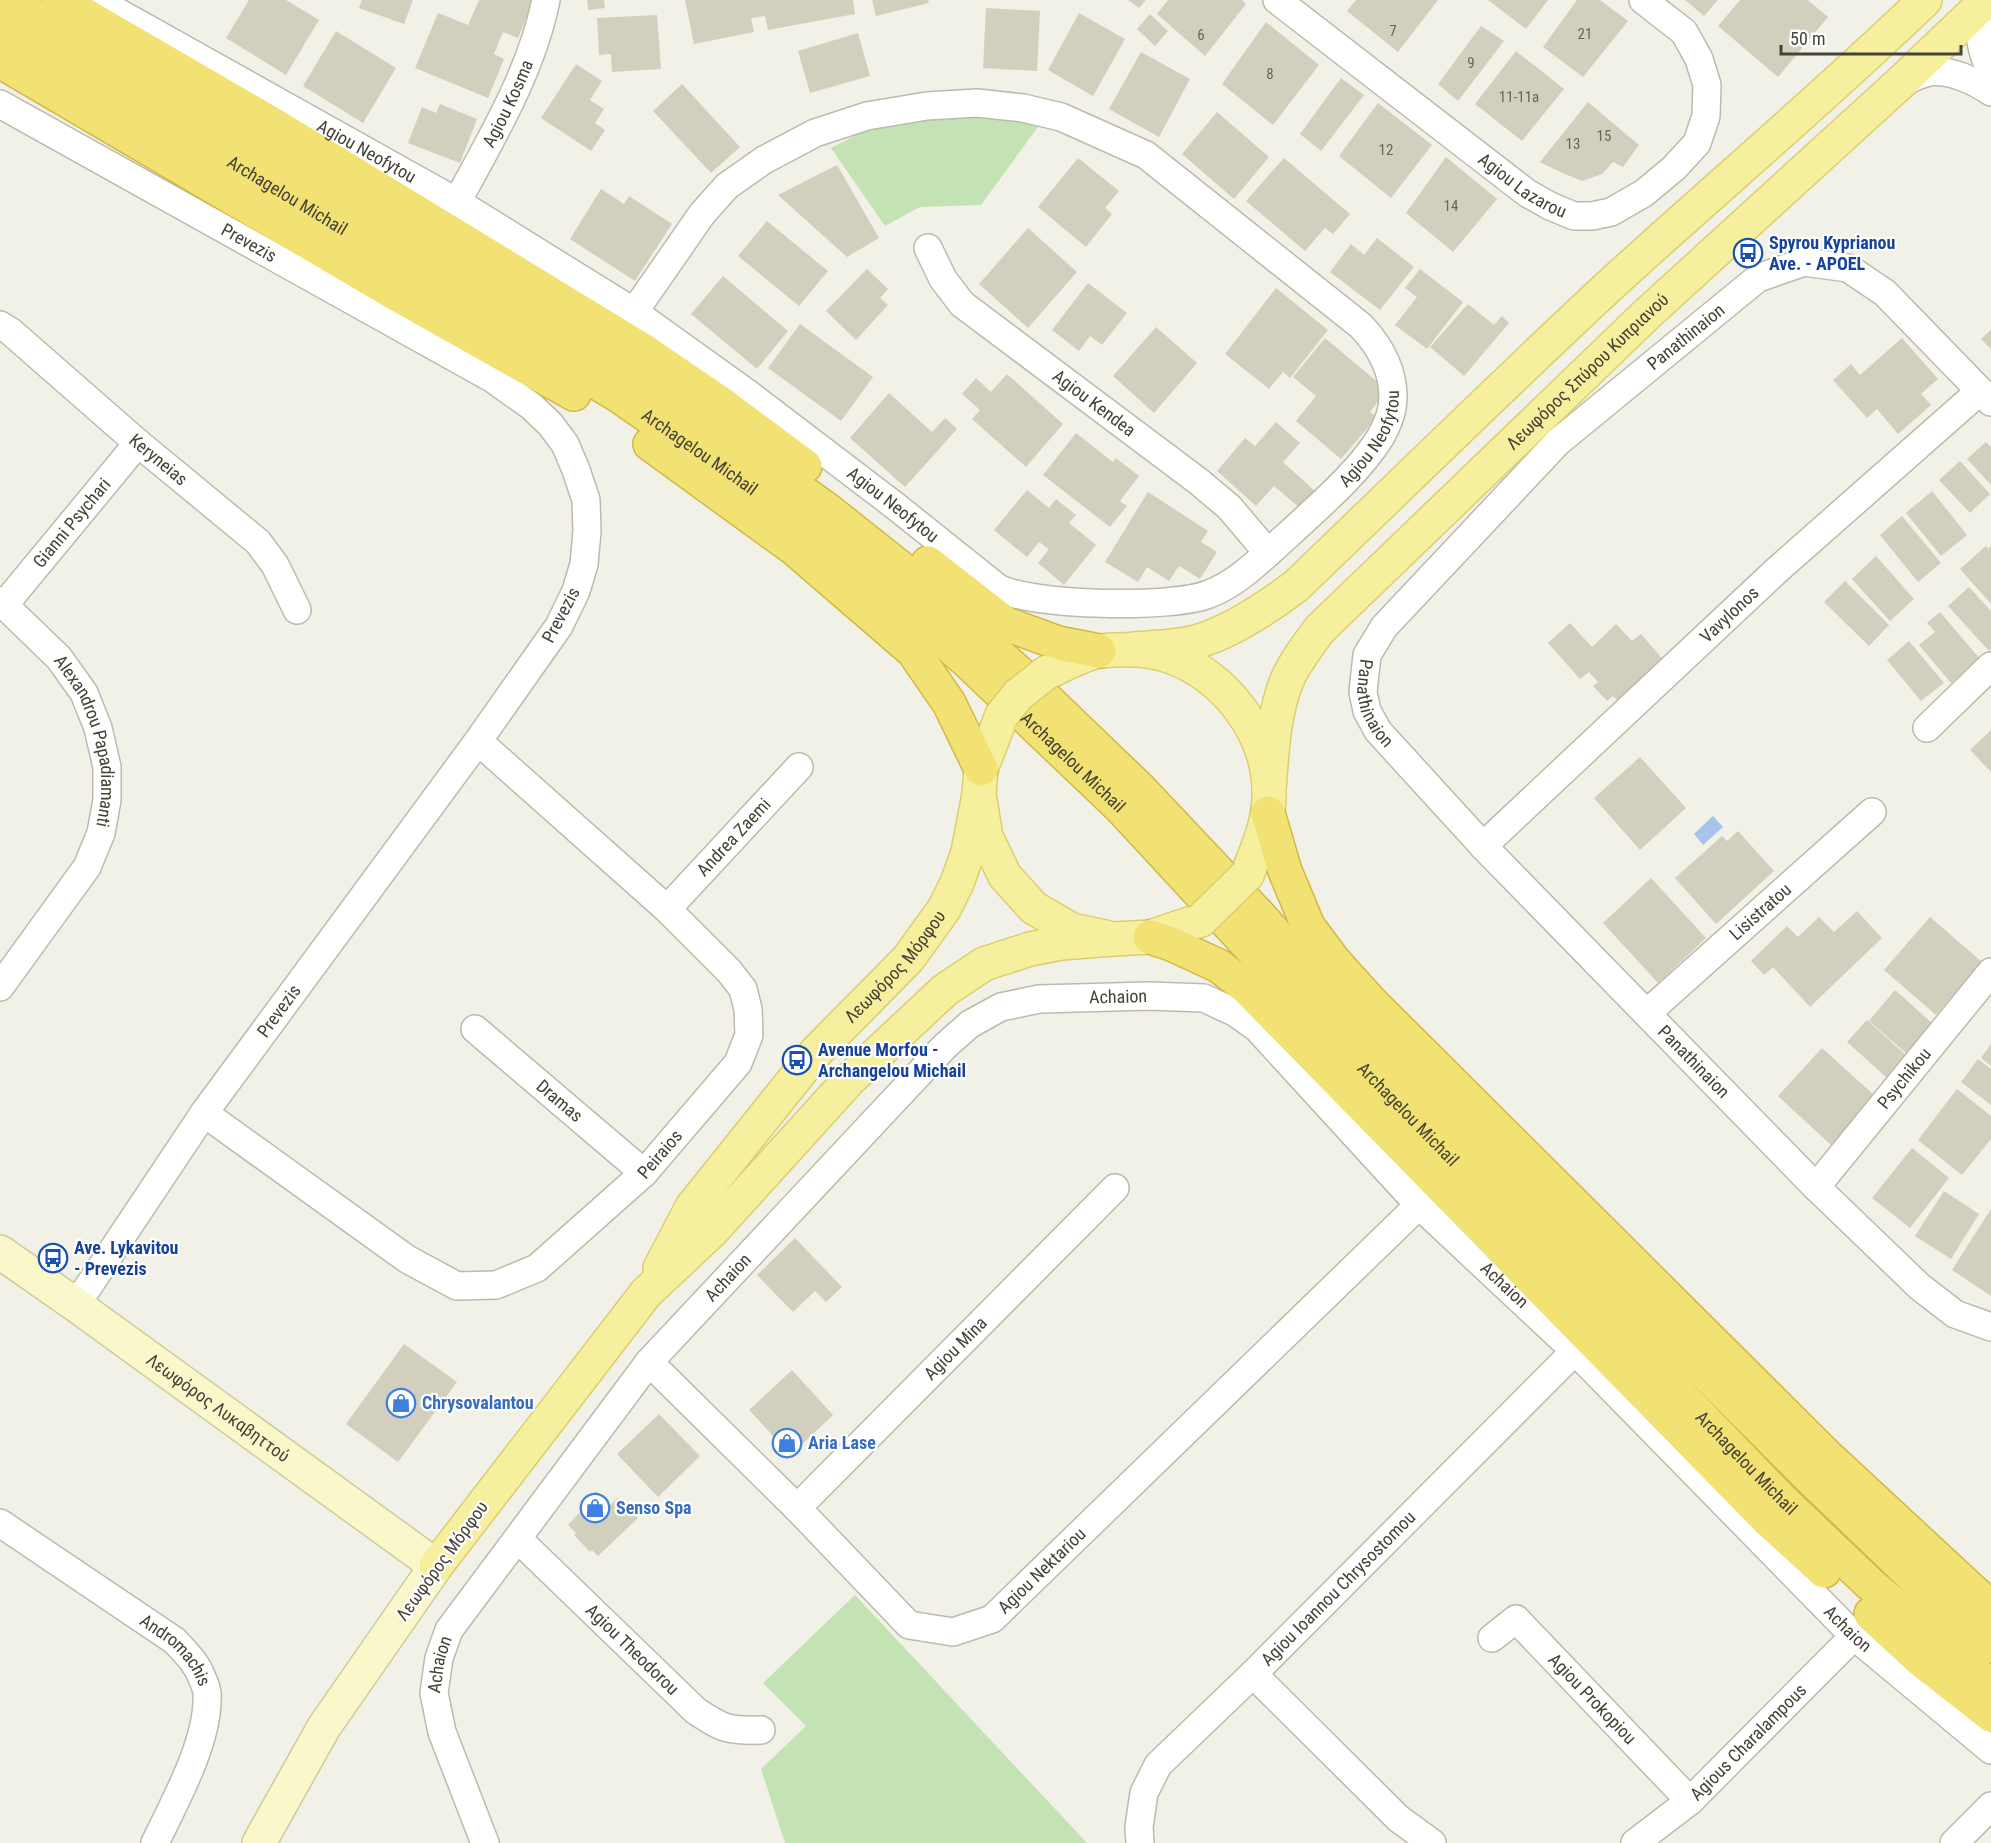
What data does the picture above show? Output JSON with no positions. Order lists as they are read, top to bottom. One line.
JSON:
{"streets":{"highway":["Archagelou Michail"],"main road":["Λεωφόρος Σπύρου Κυπριανού","Λεωφόρος Μόρφου","Λεωφόρος Λυκαβηττού"],"street":["Agiou Kosma","Agiou Neofytou","Agiou Lazarou","Prevezis","Panathinaion","Agiou Kendea","Keryneias","Gianni Psychari","Vavylonos","Alexandrou Papadiamanti","Andrea Zaemi","Lisistratou","Achaion","Psychikou","Dramas","Peiraios","Agiou Mina","Agiou Nektariou","Agiou Ioannou Chrysostomou","Agiou Theodorou","Andromachis","Agiou Prokopiou","Agious Charalampous"]},"crossings":[["Agiou Kosma","Agiou Neofytou"],["Agiou Neofytou","Agiou Kendea"],["Prevezis","Peiraios"],["Prevezis","Λεωφόρος Λυκαβηττού"],["Panathinaion","Vavylonos"],["Panathinaion","Lisistratou"],["Panathinaion","Psychikou"],["Keryneias","Gianni Psychari"],["Gianni Psychari","Alexandrou Papadiamanti"],["Andrea Zaemi","Peiraios"],["Λεωφόρος Μόρφου","Λεωφόρος Λυκαβηττού"],["Achaion","Agiou Nektariou"],["Achaion","Agiou Ioannou Chrysostomou"],["Achaion","Agiou Theodorou"],["Achaion","Agious Charalampous"],["Dramas","Peiraios"],["Agiou Mina","Agiou Nektariou"],["Agiou Prokopiou","Agious Charalampous"]],"places":{"bus stop":["Spyrou Kyprianou Ave. - APOEL","Avenue Morfou - Archangelou Michail","Ave. Lykavitou - Prevezis"],"shop":["Chrysovalantou","Aria Lase","Senso Spa"]},"house_numbers":["7","21","6","9","8","11-11a","15","13","12","14"],"scale_bar":"50 m"}
